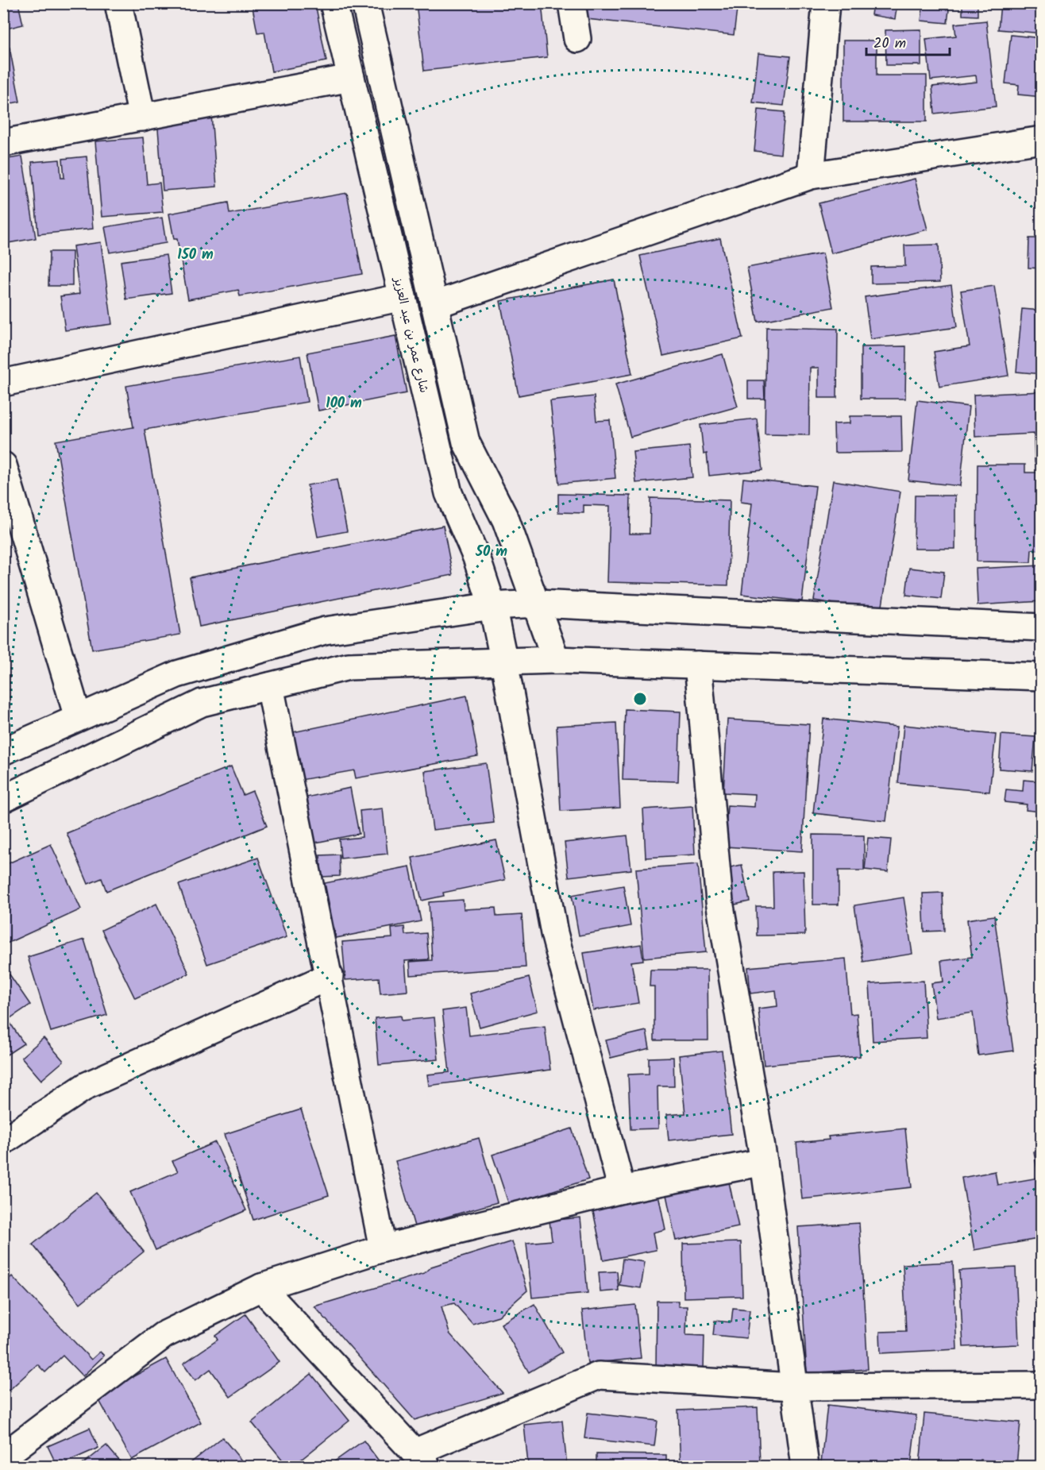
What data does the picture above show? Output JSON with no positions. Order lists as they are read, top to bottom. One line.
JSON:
{"streets":{"street":["شارع عمر بن عبد العزيز"]},"scale_bar":"20 m","rings":["150 m","100 m","50 m"]}
